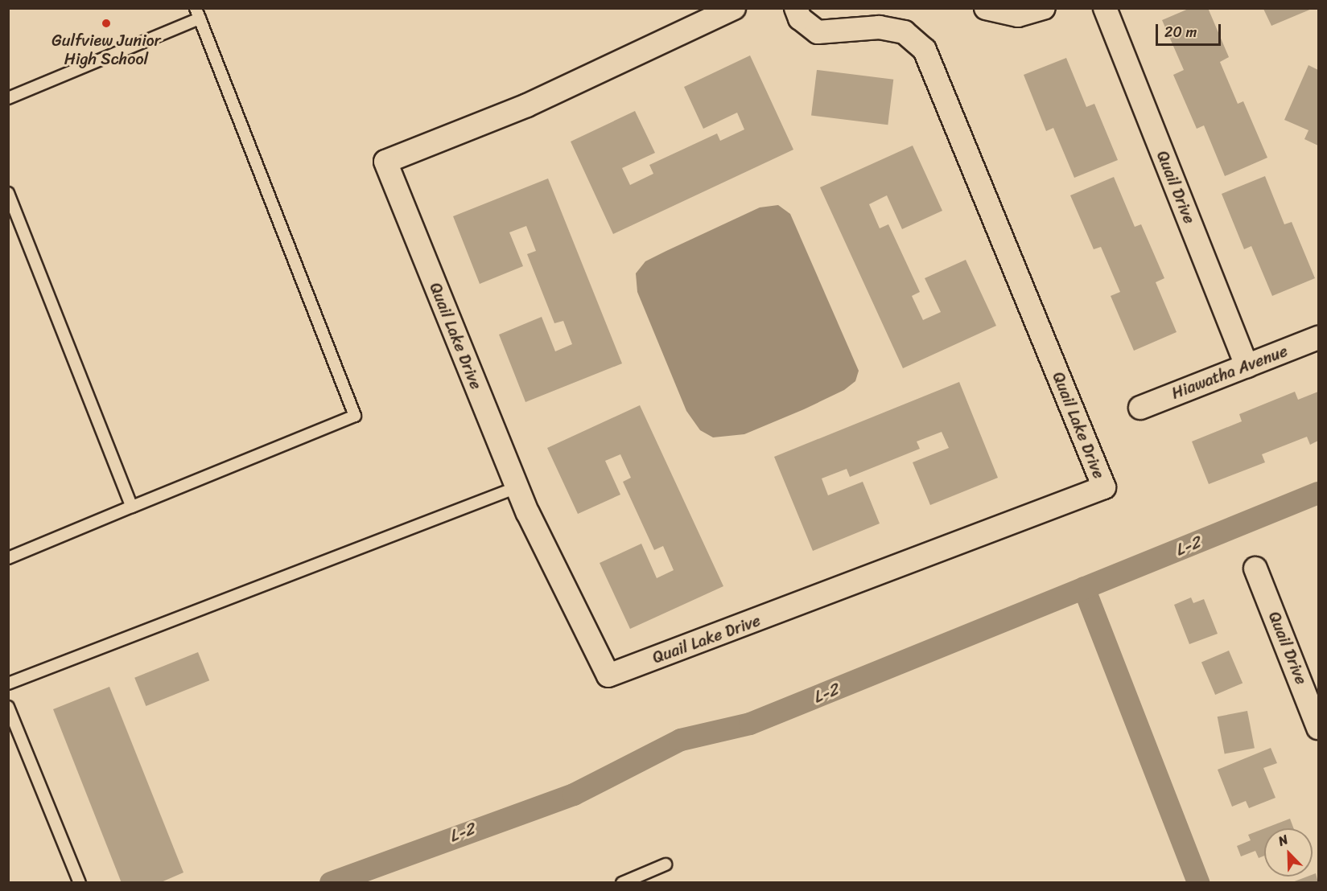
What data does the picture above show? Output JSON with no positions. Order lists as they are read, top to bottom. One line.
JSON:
{"streets":{"street":["Quail Drive","Quail Lake Drive","Hiawatha Avenue"]},"crossings":[["Quail Drive","Hiawatha Avenue"]],"water":["L-2"],"places":["Gulfview Junior High School"],"scale_bar":"20 m","north":"top left"}
